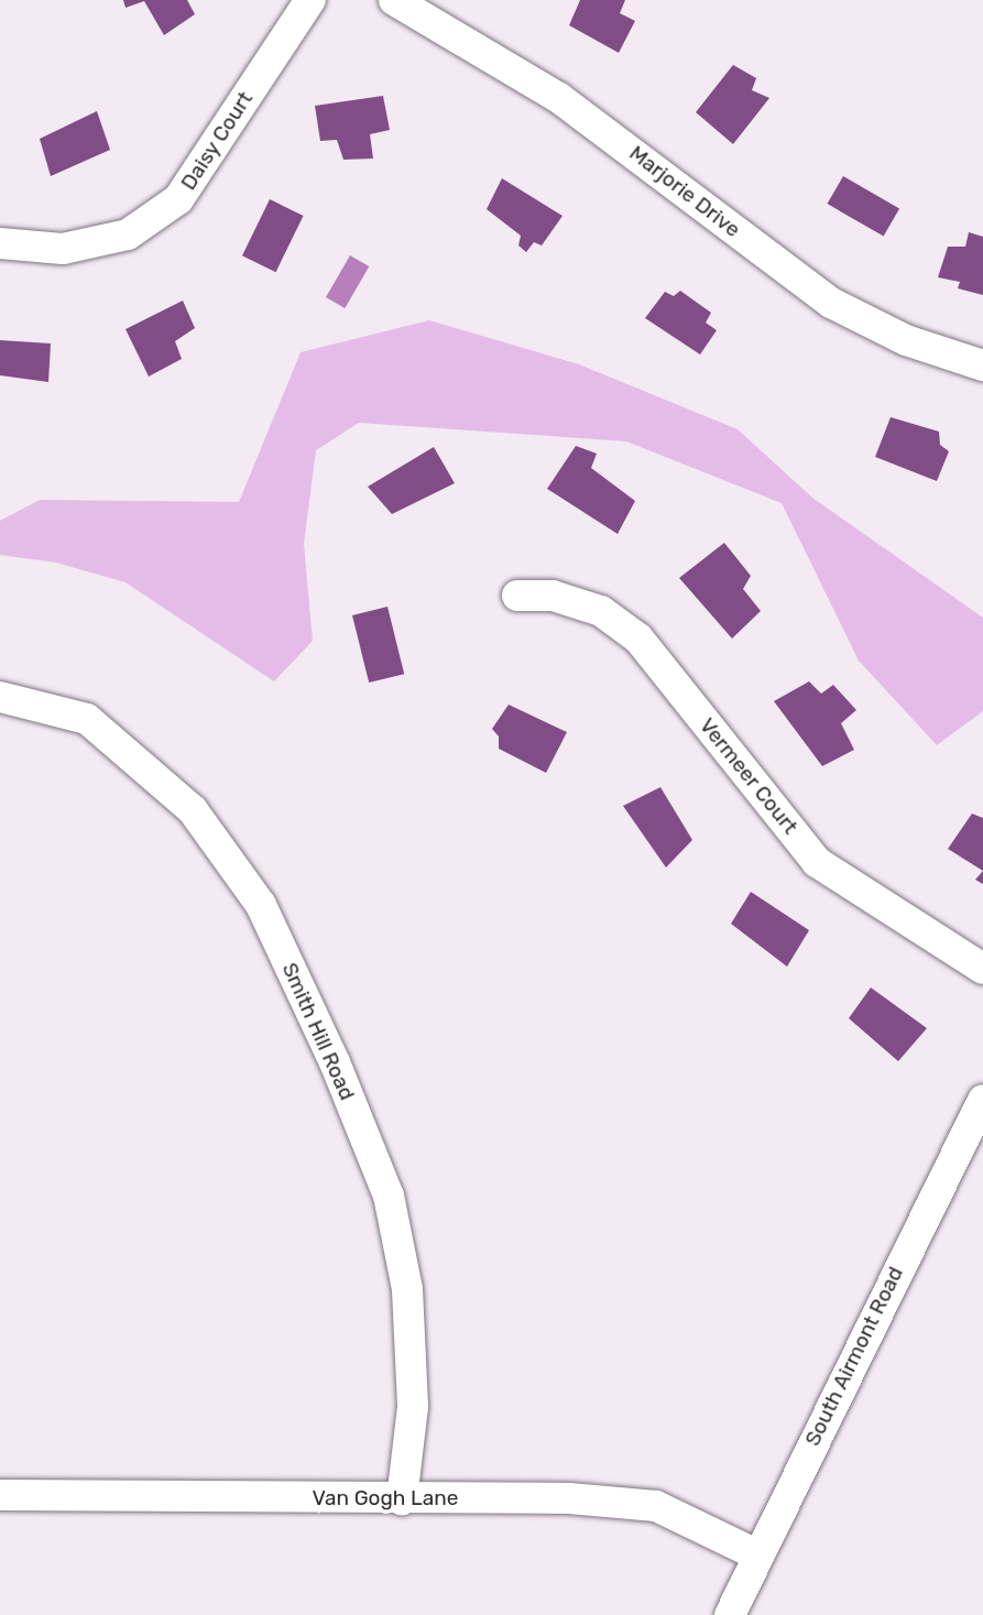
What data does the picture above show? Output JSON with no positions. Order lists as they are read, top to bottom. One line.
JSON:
{"streets":{"street":["Daisy Court","Marjorie Drive","Vermeer Court","Smith Hill Road","South Airmont Road","Van Gogh Lane"]},"crossings":[["Smith Hill Road","Van Gogh Lane"],["South Airmont Road","Van Gogh Lane"]]}
